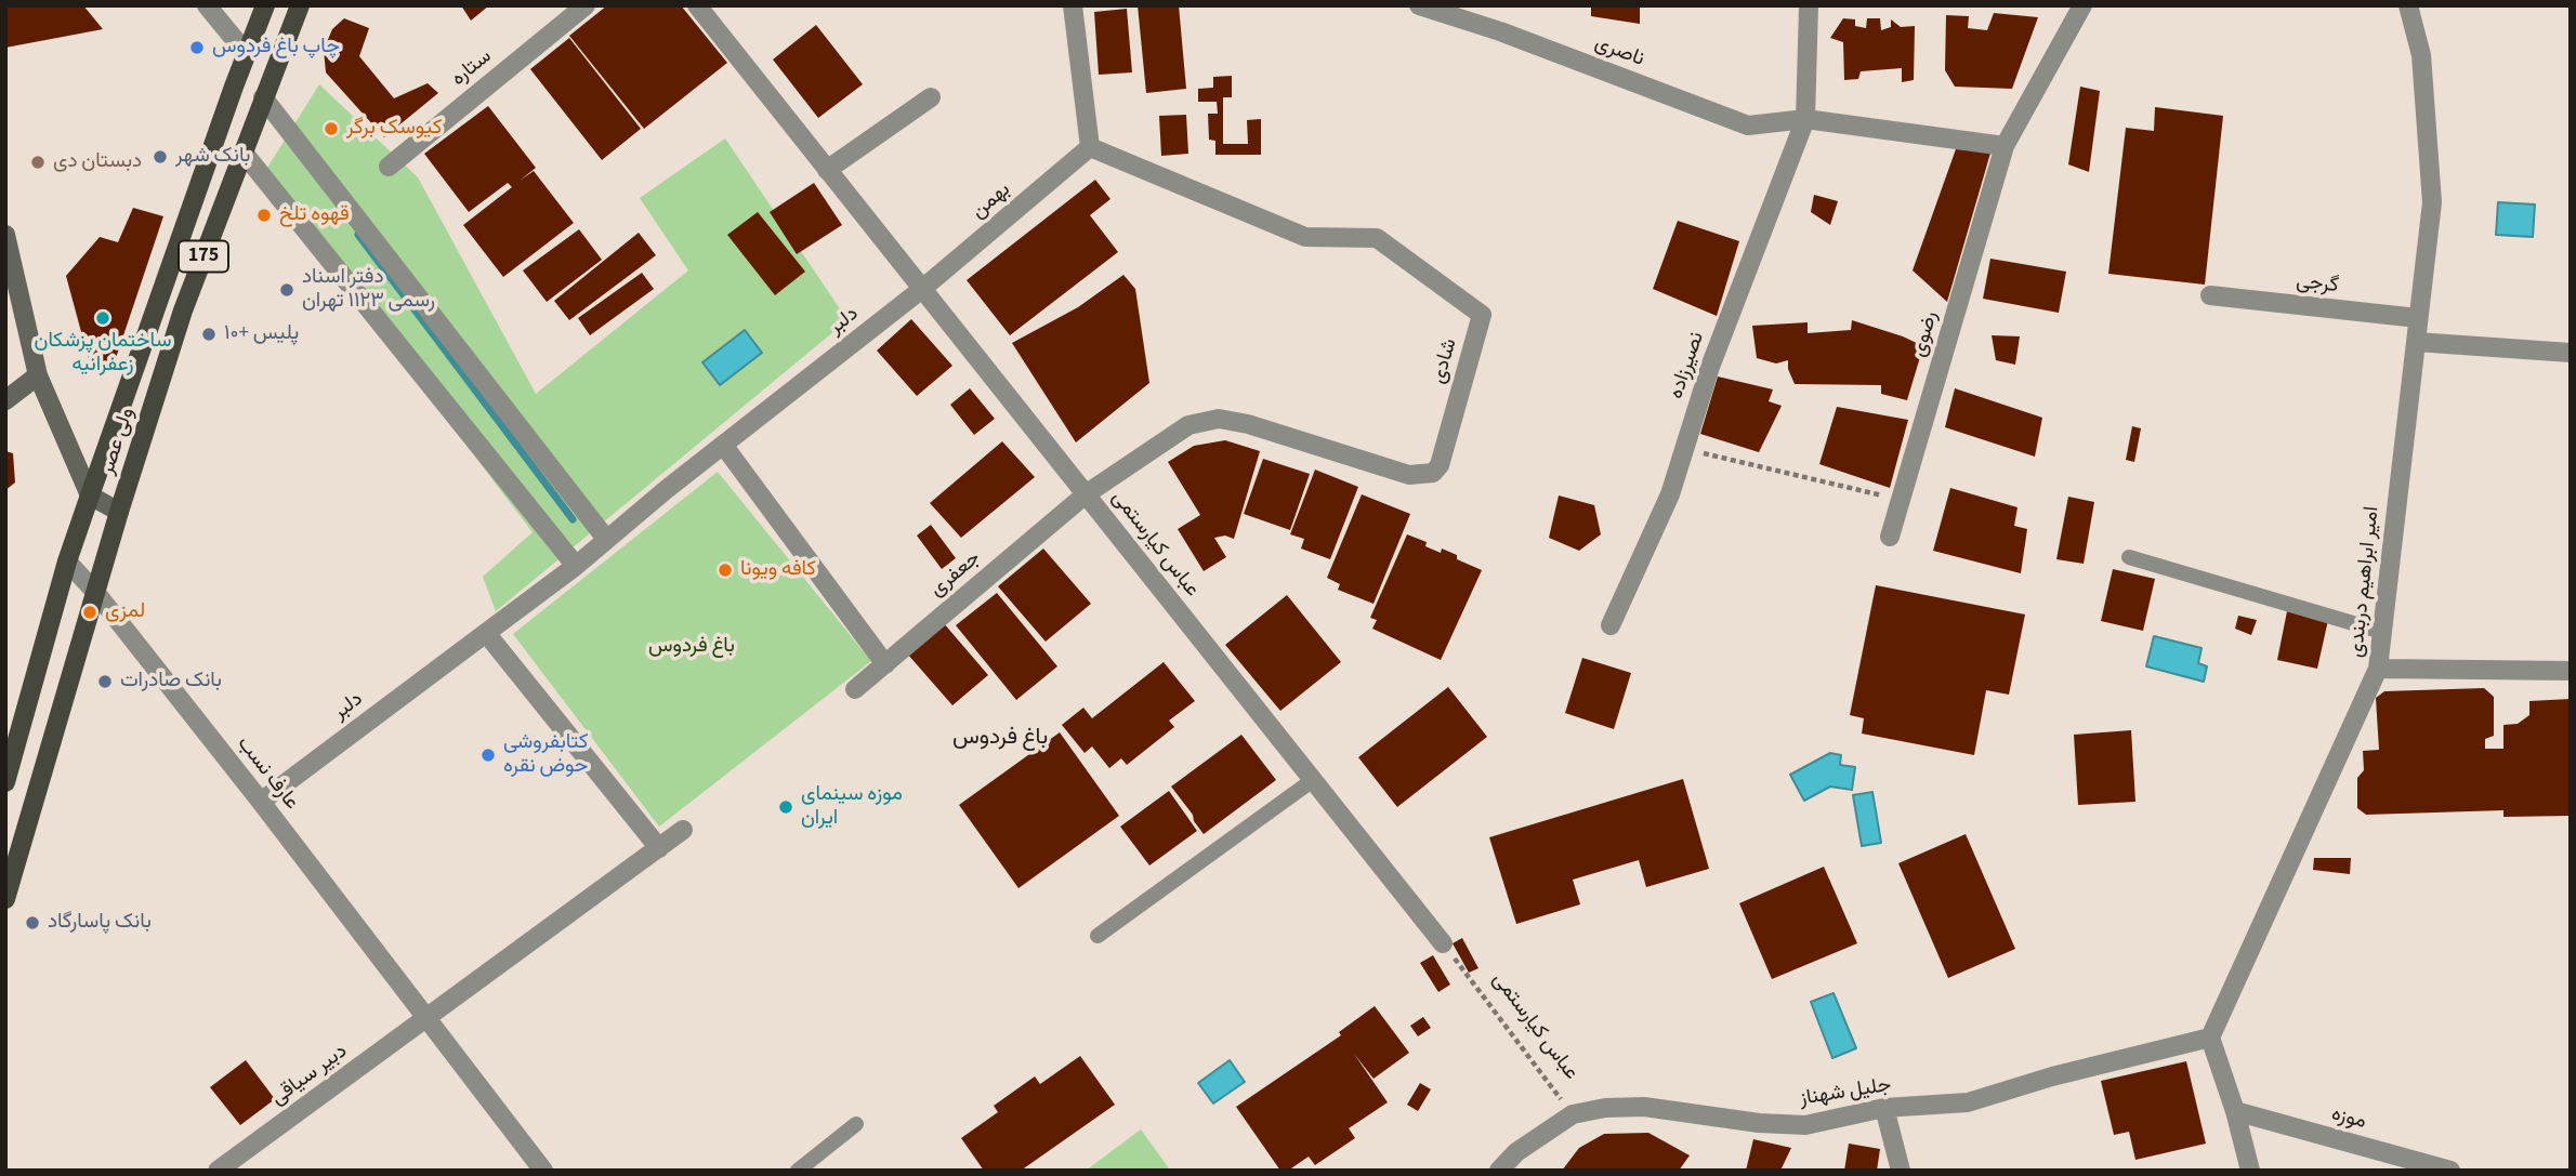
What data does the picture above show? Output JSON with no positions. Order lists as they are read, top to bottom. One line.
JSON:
{"streets":{"main road":["175","ولی عصر"],"street":["ناصری","ستاره","بهمن","گرجی","دلبر","رضوى","شادی","نصیرزاده","عباس کیارستمی","جعفری","امیر ابراهیم دربندی","عارف نسب","دبیر سیاقی","جلیل شهناز","موزه"]},"crossings":[["ناصری","رضوى"],["ناصری","نصیرزاده"],["بهمن","دلبر"],["بهمن","شادی"],["بهمن","عباس کیارستمی"],["گرجی","امیر ابراهیم دربندی"],["دلبر","عباس کیارستمی"],["دلبر","عارف نسب"],["شادی","عباس کیارستمی"],["شادی","جعفری"],["ولی عصر","عارف نسب"],["عباس کیارستمی","جعفری"],["عباس کیارستمی","جلیل شهناز"],["امیر ابراهیم دربندی","جلیل شهناز"],["عارف نسب","دبیر سیاقی"]],"districts":["باغ فردوس"],"parks":["باغ فردوس"],"places":["چاپ باغ فردوس","کیوسک برگر","بانک شهر","دبستان دی","قهوه تلخ","دفتر اسناد رسمی ۱۱۲۳ تهران","ساختمان پزشکان زعفرانیه","پلیس +۱۰","کافه ویونا","لمزی","بانک صادرات","کتابفروشی حوض نقره","موزه سینمای ایران","بانک پاسارگاد"]}
